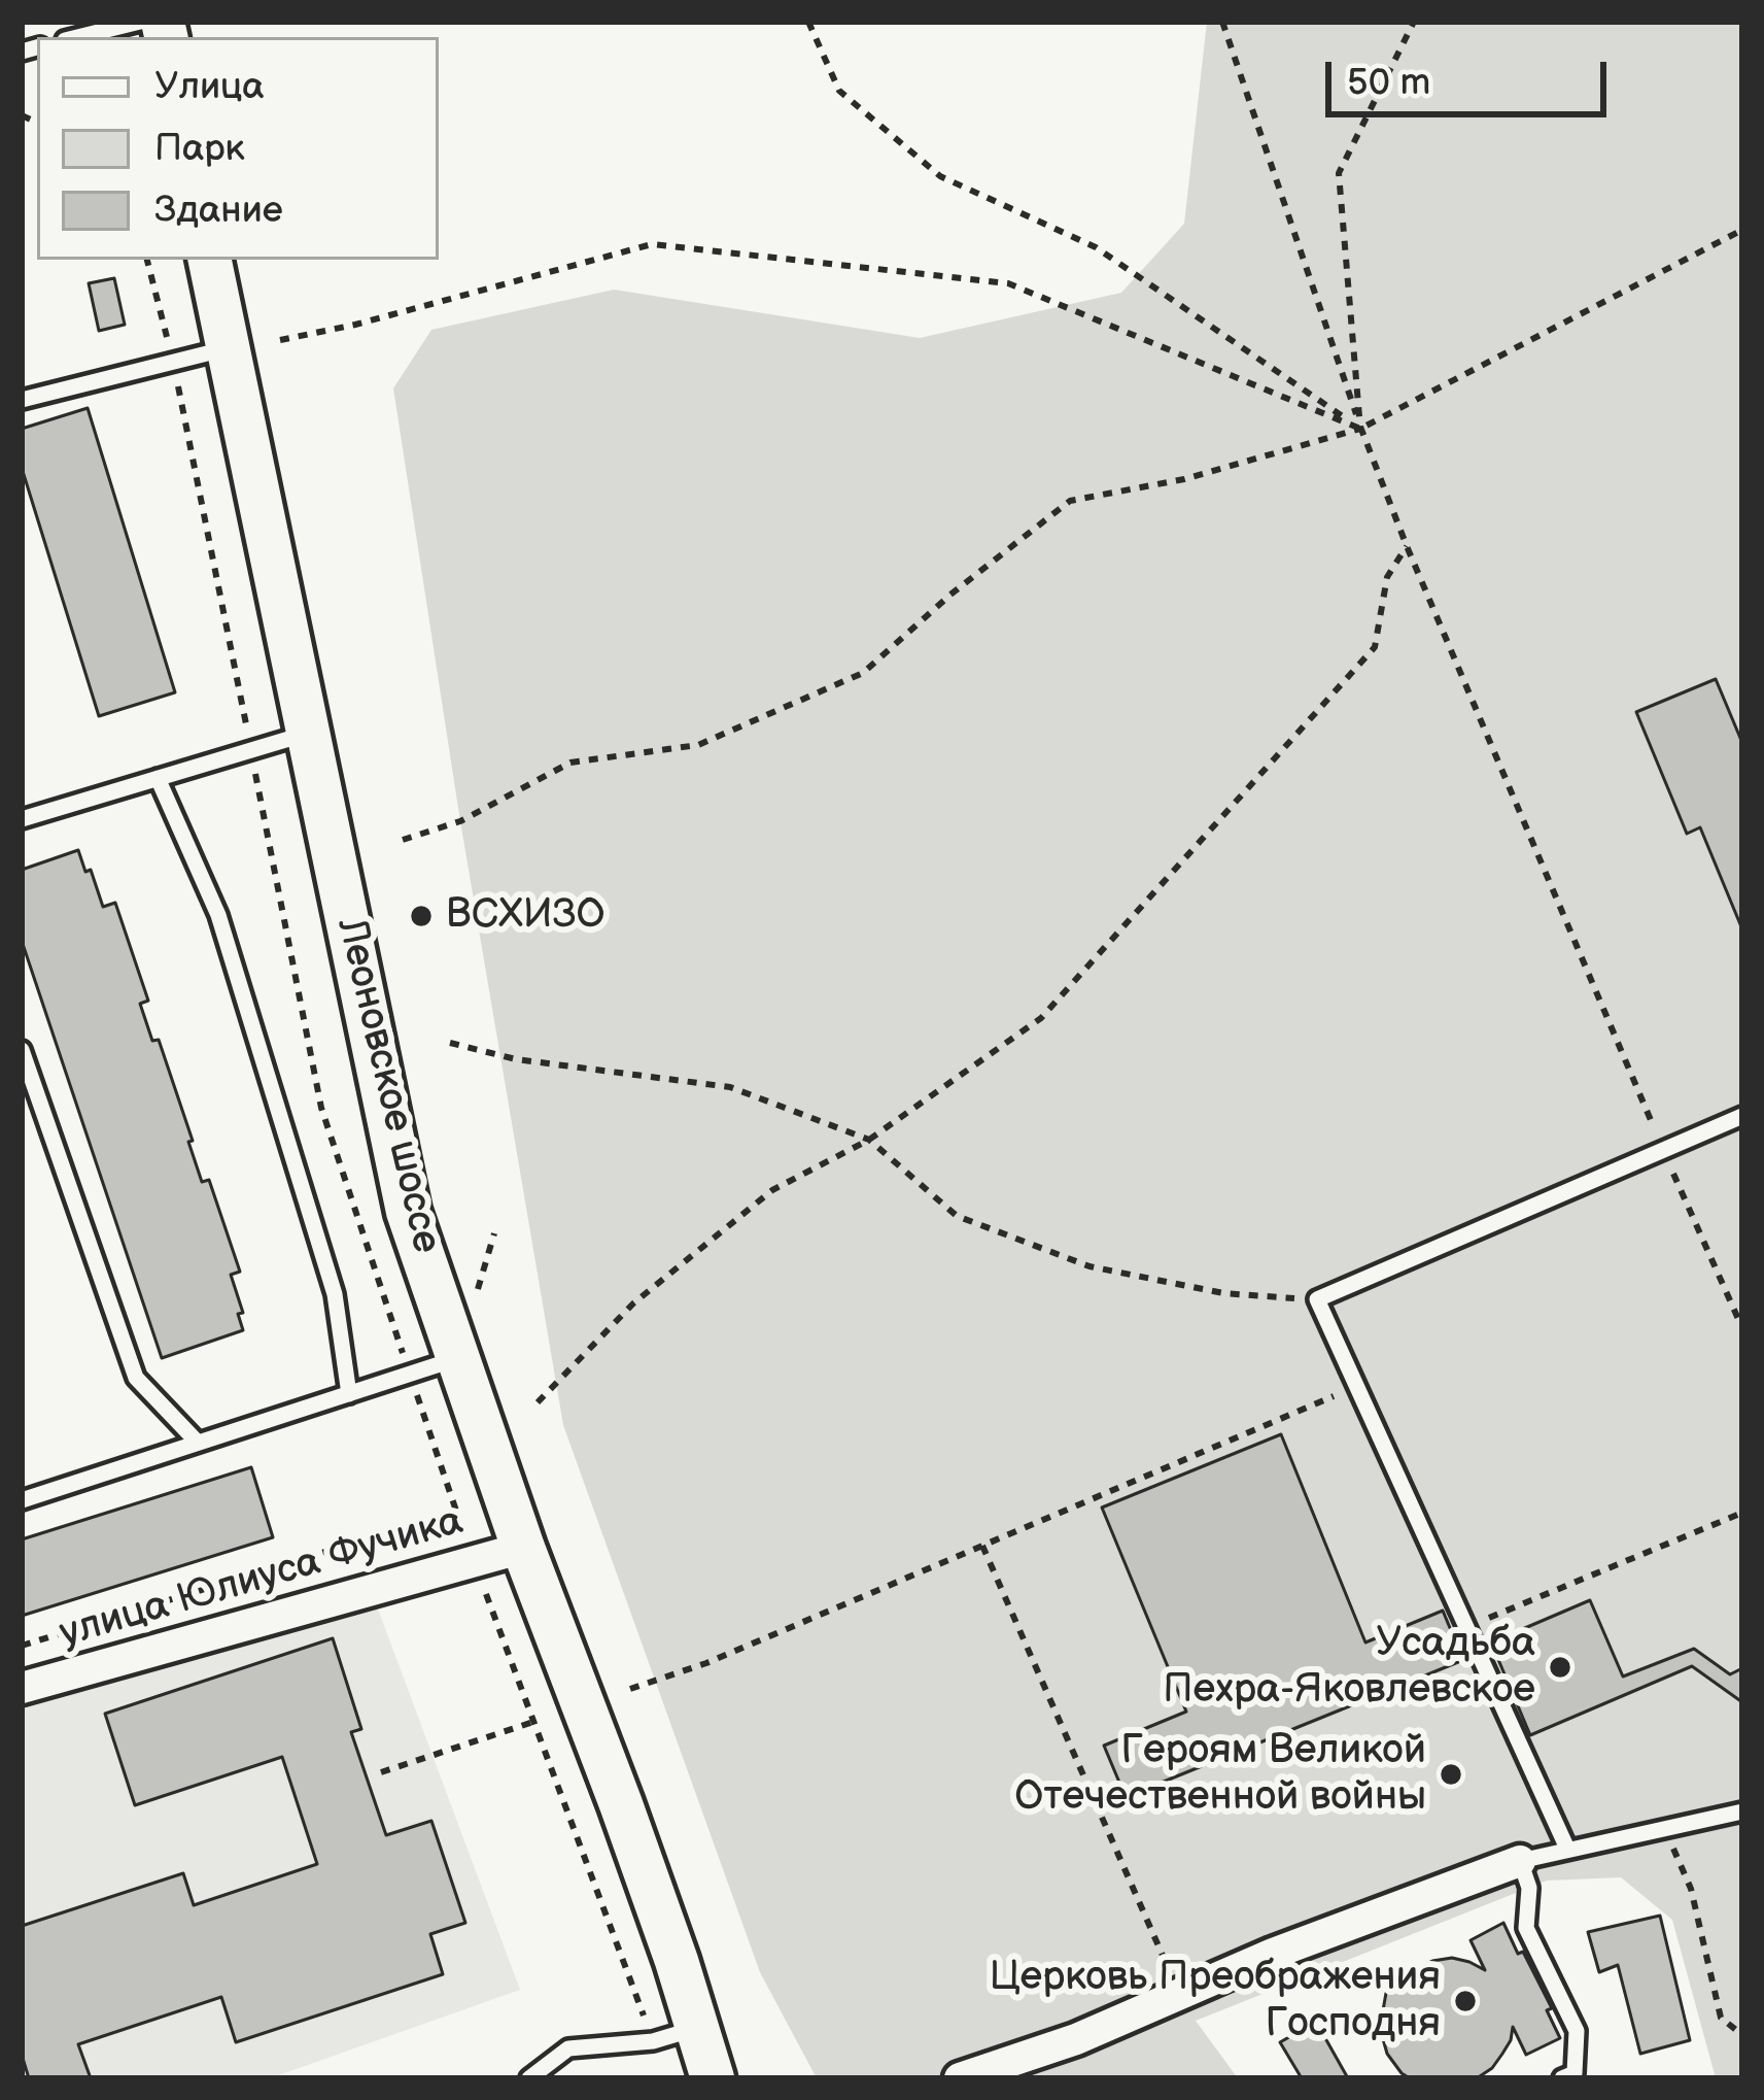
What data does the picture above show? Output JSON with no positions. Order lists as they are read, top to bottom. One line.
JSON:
{"streets":{"main road":["Леоновское шоссе"],"street":["улица Юлиуса Фучика"]},"crossings":[["Леоновское шоссе","улица Юлиуса Фучика"]],"places":["ВСХИЗО","Усадьба Пехра-Яковлевское","Героям Великой Отечественной войны","Церковь Преображения Господня"],"legend":["Улица","Парк","Здание"],"scale_bar":"50 m"}
